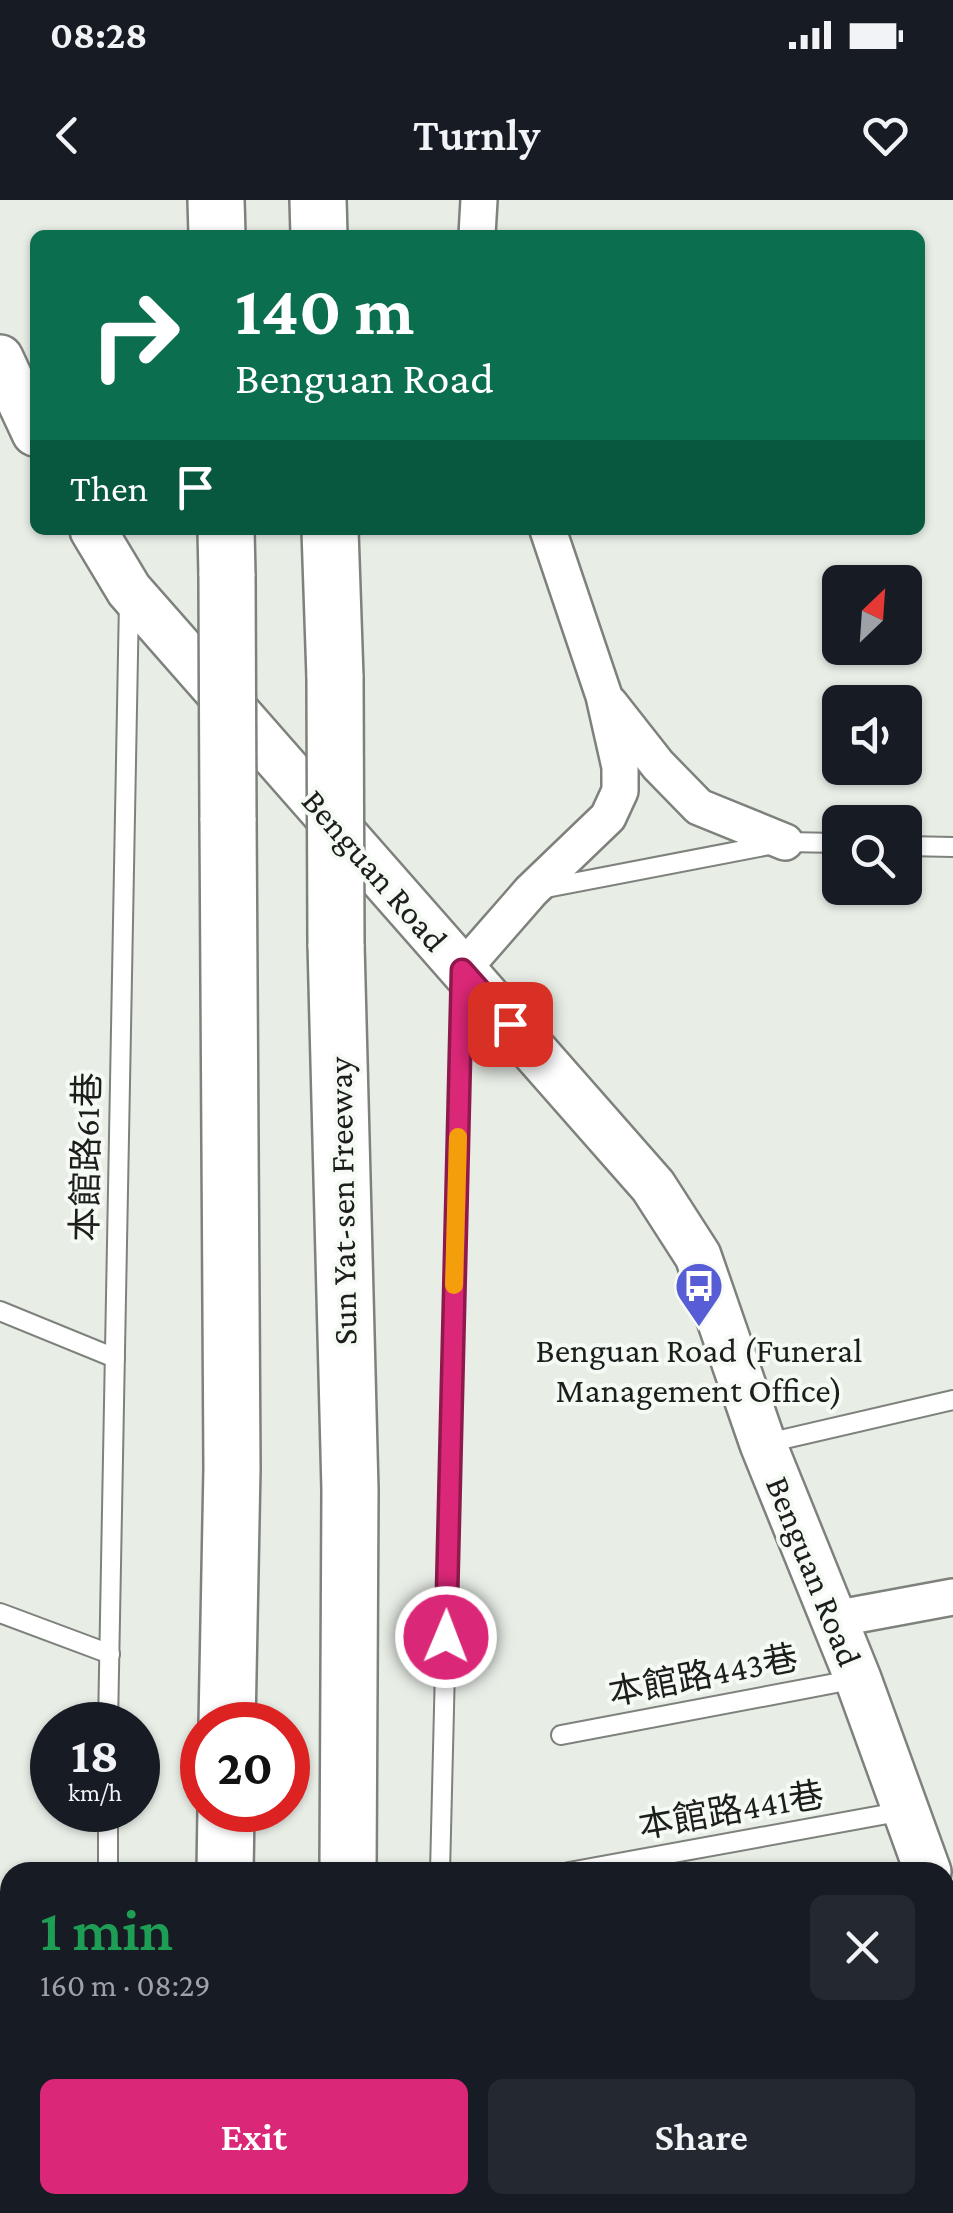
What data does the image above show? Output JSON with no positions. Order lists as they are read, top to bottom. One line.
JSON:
{"streets":{"highway":["Sun Yat-sen Freeway"],"street":["Benguan Road"],"lane":["本館路61巷","本館路443巷","本館路441巷"]},"crossings":[["Benguan Road","本館路61巷"],["Benguan Road","本館路443巷"],["Benguan Road","本館路441巷"]],"places":{"bus stop":["Benguan Road (Funeral Management Office)"]},"north":"top right","page":{"status":"08:28","header":"Turnly","turn":["140 m","Benguan Road"],"then":"Then","speed":"18 km/h","limit":"20","heading":["1 min","160 m · 08:29"],"buttons":["Exit","Share"]}}
